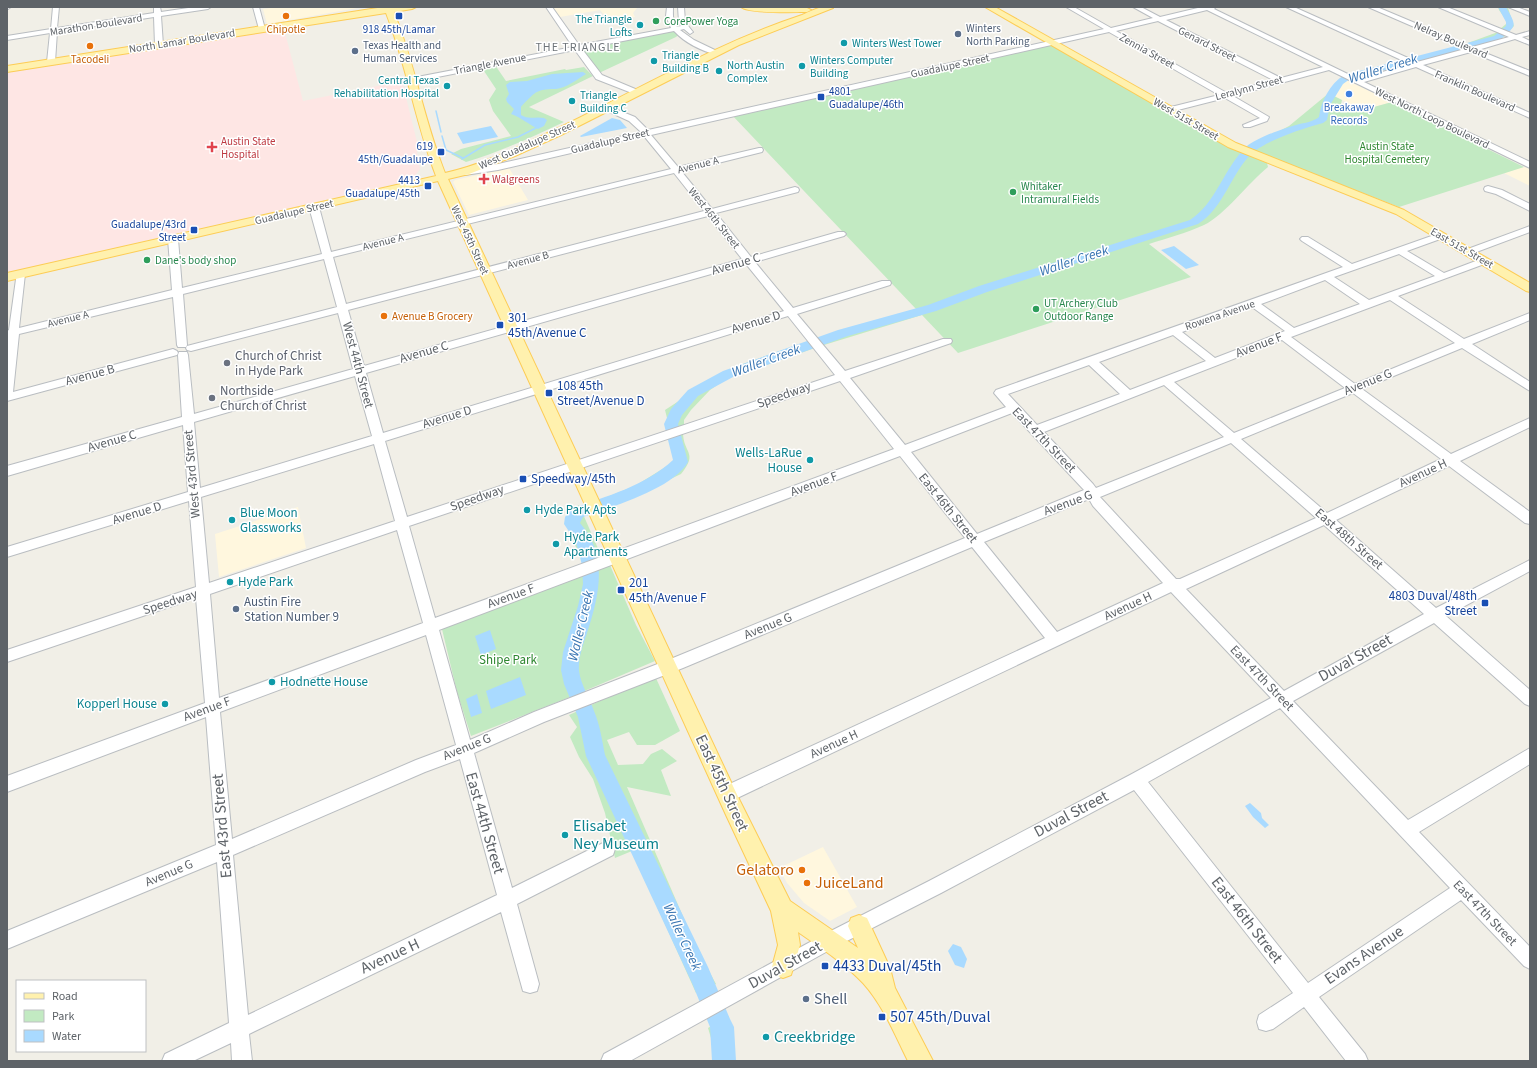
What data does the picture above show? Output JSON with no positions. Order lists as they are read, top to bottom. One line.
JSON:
{"streets":{"main road":["North Lamar Boulevard","Guadalupe Street","West 51st Street","West Guadalupe Street","West 45th Street","East 51st Street","East 45th Street"],"street":["Marathon Boulevard","Nelray Boulevard","Genard Street","Zennia Street","Triangle Avenue","Leralynn Street","Franklin Boulevard","West North Loop Boulevard","Avenue A","West 46th Street","Avenue B","Avenue C","Rowena Avenue","Avenue D","Avenue F","West 44th Street","Avenue G","Speedway","East 47th Street","Avenue H","West 43rd Street","East 46th Street","East 48th Street","Duval Street","East 44th Street","East 43rd Street","Evans Avenue"]},"crossings":[["North Lamar Boulevard","West 45th Street"],["Genard Street","Guadalupe Street"],["Genard Street","Leralynn Street"],["Zennia Street","Guadalupe Street"],["Zennia Street","Leralynn Street"],["Triangle Avenue","West 45th Street"],["Guadalupe Street","West North Loop Boulevard"],["Guadalupe Street","West 51st Street"],["Guadalupe Street","West Guadalupe Street"],["Guadalupe Street","West 46th Street"],["Guadalupe Street","West 45th Street"],["Guadalupe Street","West 44th Street"],["Guadalupe Street","West 43rd Street"],["Leralynn Street","West North Loop Boulevard"],["Leralynn Street","West 51st Street"],["West 51st Street","East 51st Street"],["West Guadalupe Street","West 46th Street"],["Avenue A","West 46th Street"],["Avenue A","West 45th Street"],["Avenue A","West 44th Street"],["Avenue A","West 43rd Street"],["West 46th Street","Avenue B"],["West 46th Street","Avenue C"],["West 46th Street","Avenue D"],["West 46th Street","Speedway"],["West 46th Street","East 46th Street"],["West 45th Street","Avenue B"],["West 45th Street","Avenue C"],["West 45th Street","Avenue D"],["West 45th Street","Speedway"],["West 45th Street","East 45th Street"],["East 51st Street","Rowena Avenue"],["East 51st Street","Avenue F"],["Avenue B","West 44th Street"],["Avenue B","West 43rd Street"],["Avenue C","West 44th Street"],["Avenue C","West 43rd Street"],["Rowena Avenue","East 47th Street"],["Avenue D","West 44th Street"],["Avenue D","West 43rd Street"],["Avenue F","East 47th Street"],["Avenue F","East 46th Street"],["Avenue F","East 48th Street"],["Avenue F","East 45th Street"],["Avenue F","East 44th Street"],["Avenue F","East 43rd Street"],["West 44th Street","Speedway"],["West 44th Street","East 44th Street"],["Avenue G","East 47th Street"],["Avenue G","East 46th Street"],["Avenue G","East 48th Street"],["Avenue G","East 45th Street"],["Avenue G","East 44th Street"],["Avenue G","East 43rd Street"],["Speedway","West 43rd Street"],["Speedway","East 46th Street"],["Speedway","East 45th Street"],["Speedway","East 44th Street"],["Speedway","East 43rd Street"],["East 47th Street","Avenue H"],["East 47th Street","Duval Street"],["East 47th Street","Evans Avenue"],["Avenue H","East 46th Street"],["Avenue H","East 48th Street"],["Avenue H","East 45th Street"],["Avenue H","East 44th Street"],["Avenue H","East 43rd Street"],["West 43rd Street","East 43rd Street"],["East 46th Street","Duval Street"],["East 46th Street","Evans Avenue"],["East 48th Street","Duval Street"],["Duval Street","East 45th Street"]],"districts":["THE TRIANGLE"],"water":["Waller Creek"],"parks":["Austin State Hospital Cemetery","Shipe Park"],"places":{"other":["Chipotle","CorePower Yoga","The Triangle Lofts","Winters North Parking","Winters West Tower","Tacodeli","Texas Health and Human Services","Triangle Building B","Winters Computer Building","North Austin Complex","Central Texas Rehabilitation Hospital","Breakaway Records","Triangle Building C","Whitaker Intramural Fields","Dane's body shop","UT Archery Club Outdoor Range","Avenue B Grocery","Church of Christ in Hyde Park","Northside Church of Christ","Wells-LaRue House","Hyde Park Apts","Blue Moon Glassworks","Hyde Park Apartments","Hyde Park","Austin Fire Station Number 9","Hodnette House","Kopperl House","Elisabet Ney Museum","Gelatoro","JuiceLand","Shell","Creekbridge"],"transit":["918 45th/Lamar","4801 Guadalupe/46th","619 45th/Guadalupe","4413 Guadalupe/45th","Guadalupe/43rd Street","301 45th/Avenue C","108 45th Street/Avenue D","Speedway/45th","201 45th/Avenue F","4803 Duval/48th Street","4433 Duval/45th","507 45th/Duval"],"health":["Austin State Hospital","Walgreens"]},"legend":["Road","Park","Water"]}
